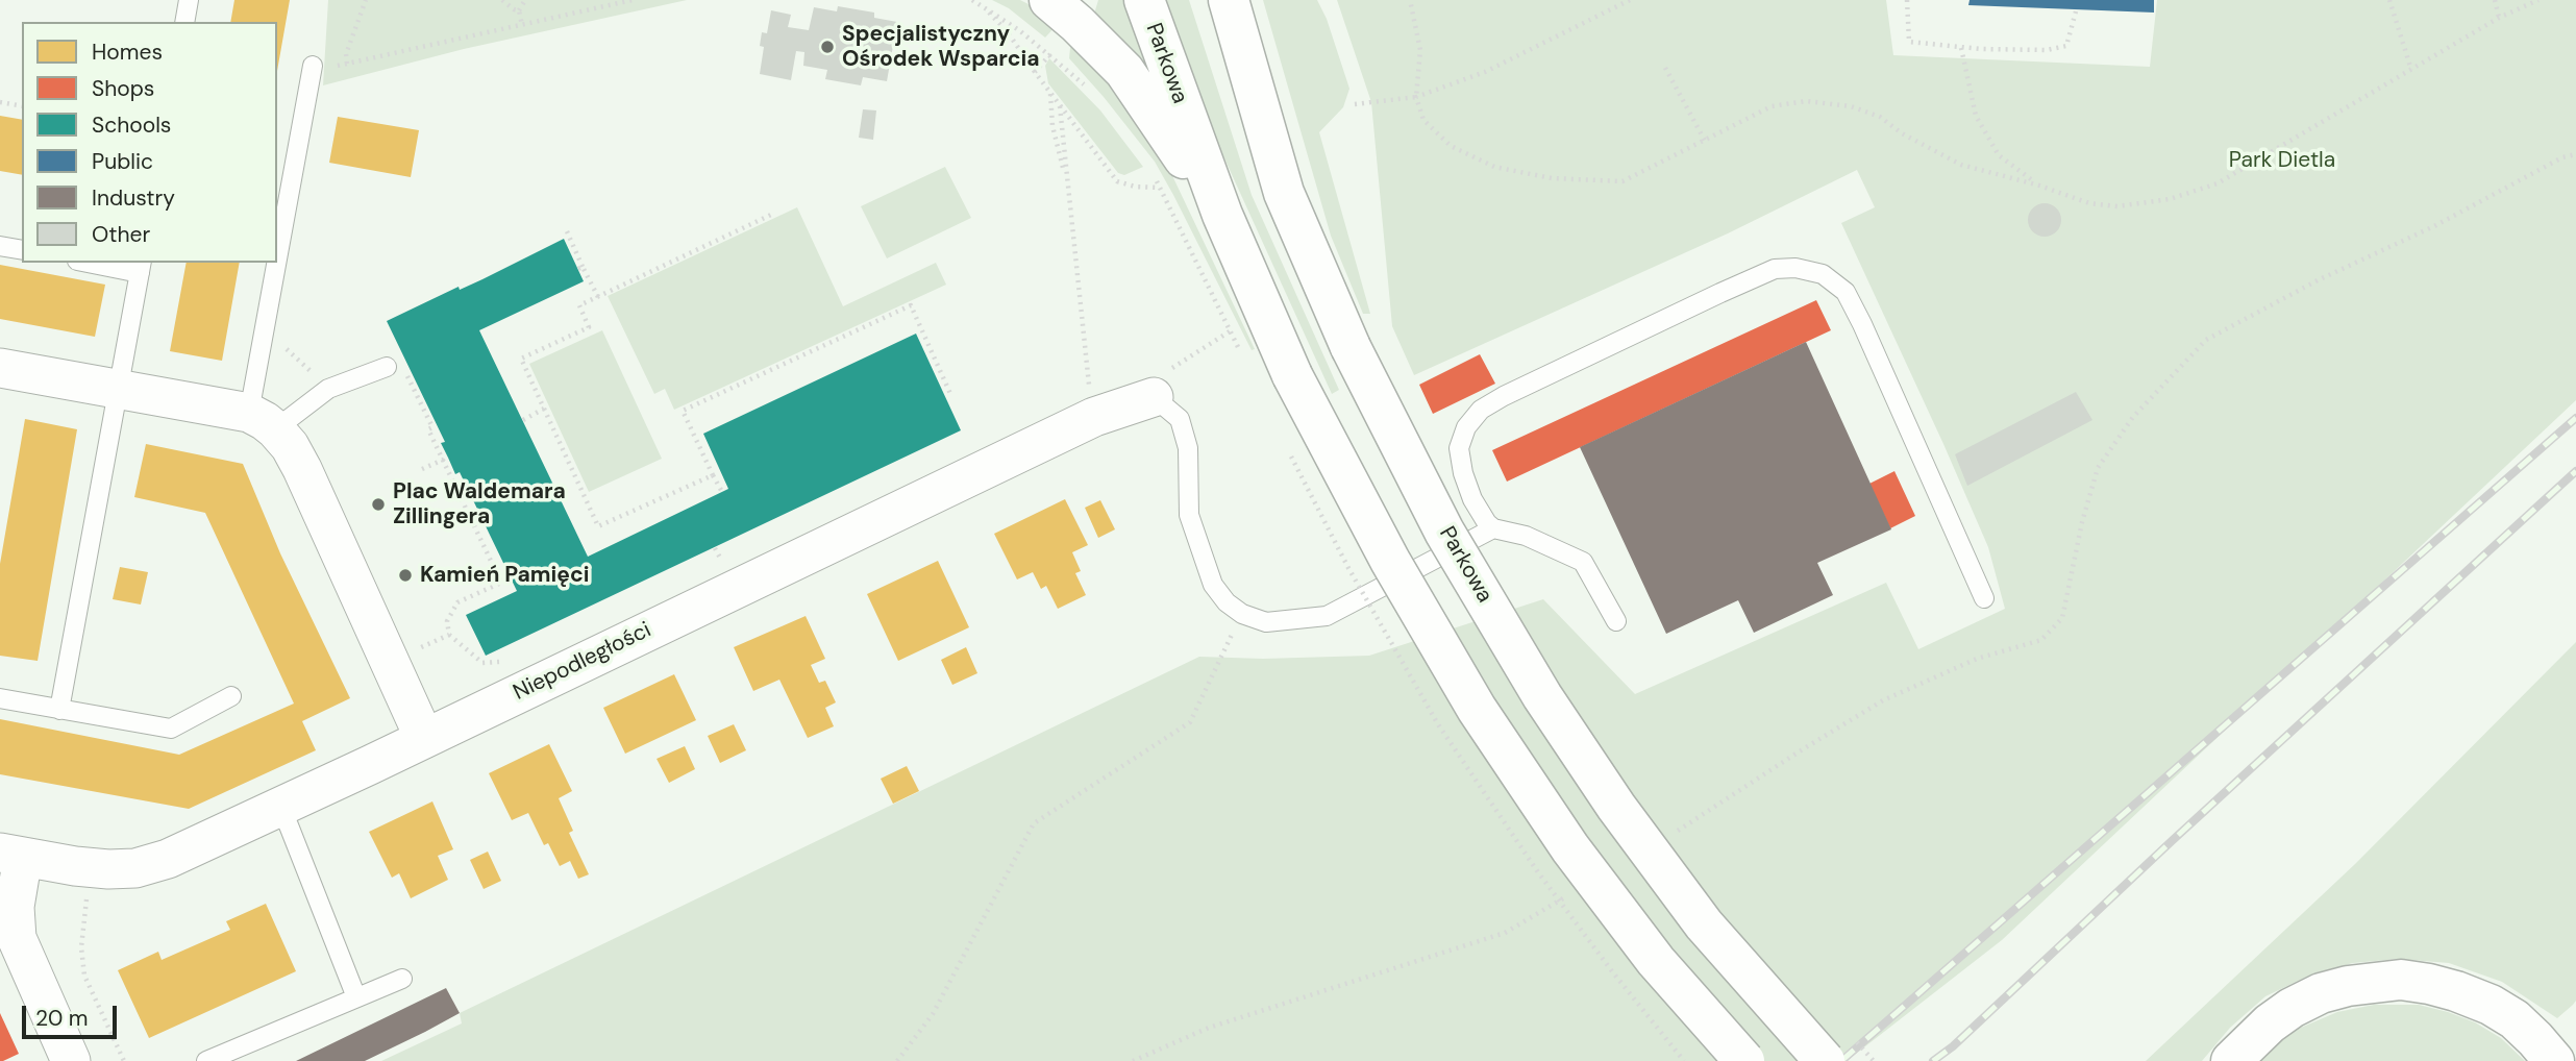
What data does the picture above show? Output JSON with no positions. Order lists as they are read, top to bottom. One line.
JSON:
{"streets":{"street":["Parkowa","Niepodległości"]},"parks":["Park Dietla"],"places":["Specjalistyczny Ośrodek Wsparcia","Plac Waldemara Zillingera","Kamień Pamięci"],"legend":["Homes","Shops","Schools","Public","Industry","Other"],"scale_bar":"20 m"}
